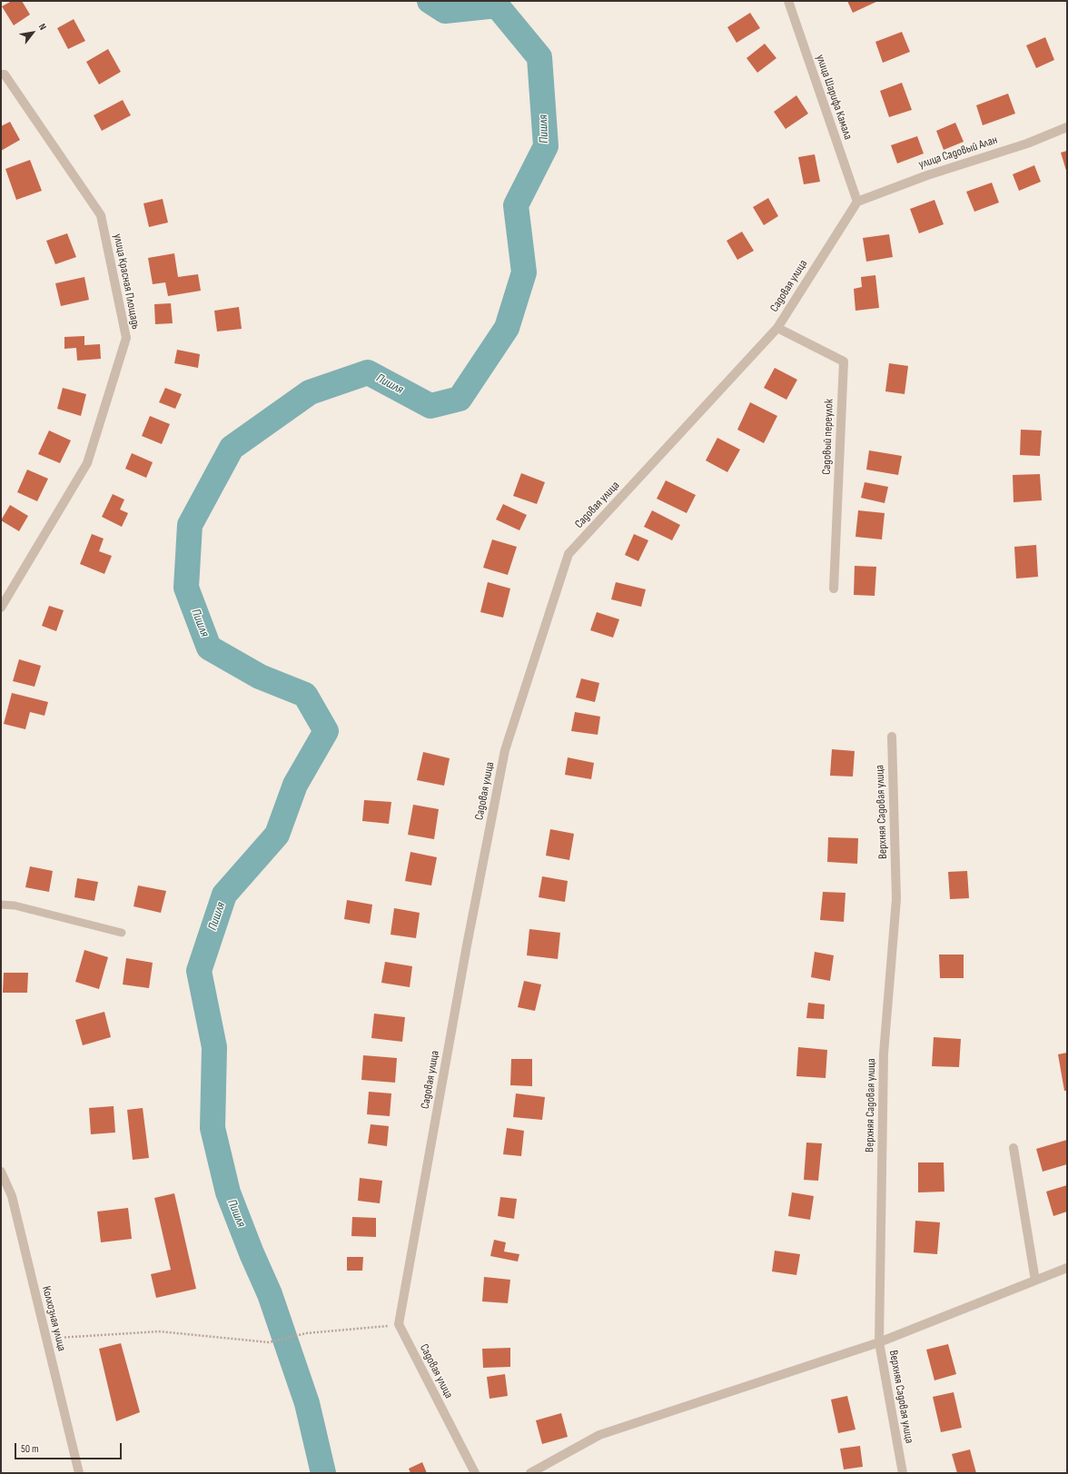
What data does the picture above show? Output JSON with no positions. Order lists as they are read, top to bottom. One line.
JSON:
{"streets":{"street":["улица Шарифа Камала","улица Садовый Алан","улица Красная Площадь","Садовая улица","Садовый переулок","Верхняя Садовая улица","Колхозная улица"]},"crossings":[["улица Шарифа Камала","улица Садовый Алан"],["улица Шарифа Камала","Садовая улица"],["улица Садовый Алан","Садовая улица"],["Садовая улица","Садовый переулок"]],"water":["Пишля"],"scale_bar":"50 m","north":"top right"}
